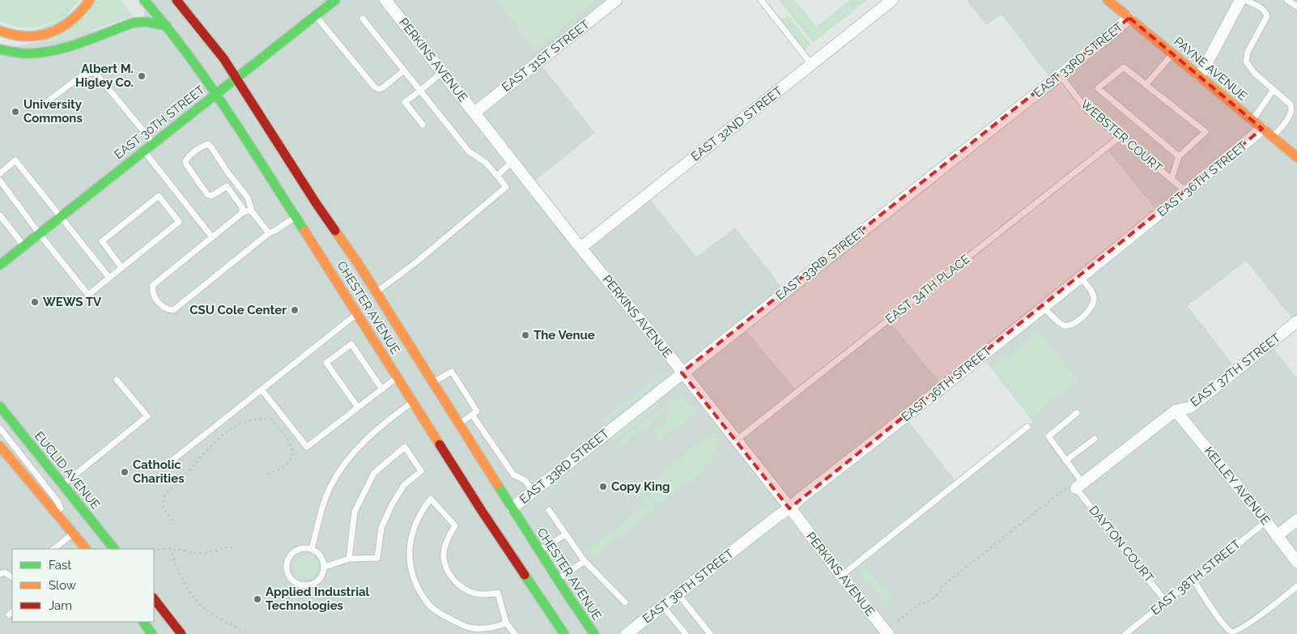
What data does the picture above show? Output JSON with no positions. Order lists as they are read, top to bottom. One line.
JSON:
{"streets":{"main road":["PAYNE AVENUE","EAST 30TH STREET","CHESTER AVENUE","EUCLID AVENUE"],"street":["EAST 31ST STREET","PERKINS AVENUE","EAST 33RD STREET","EAST 32ND STREET","EAST 36TH STREET","EAST 37TH STREET","KELLEY AVENUE"],"lane":["WEBSTER COURT","EAST 34TH PLACE","DAYTON COURT","EAST 38TH STREET"]},"crossings":[["EAST 31ST STREET","PERKINS AVENUE"],["PERKINS AVENUE","EAST 33RD STREET"],["PERKINS AVENUE","EAST 32ND STREET"],["PERKINS AVENUE","EAST 36TH STREET"],["PERKINS AVENUE","EAST 34TH PLACE"],["EAST 33RD STREET","PAYNE AVENUE"],["EAST 33RD STREET","WEBSTER COURT"],["EAST 33RD STREET","CHESTER AVENUE"],["PAYNE AVENUE","EAST 36TH STREET"],["EAST 30TH STREET","CHESTER AVENUE"],["WEBSTER COURT","EAST 36TH STREET"],["WEBSTER COURT","EAST 34TH PLACE"],["EAST 37TH STREET","KELLEY AVENUE"],["EAST 37TH STREET","DAYTON COURT"],["KELLEY AVENUE","EAST 38TH STREET"],["DAYTON COURT","EAST 38TH STREET"]],"places":["Albert M. Higley Co.","University Commons","WEWS TV","CSU Cole Center","The Venue","Catholic Charities","Copy King","Applied Industrial Technologies"],"legend":["Fast","Slow","Jam"]}
